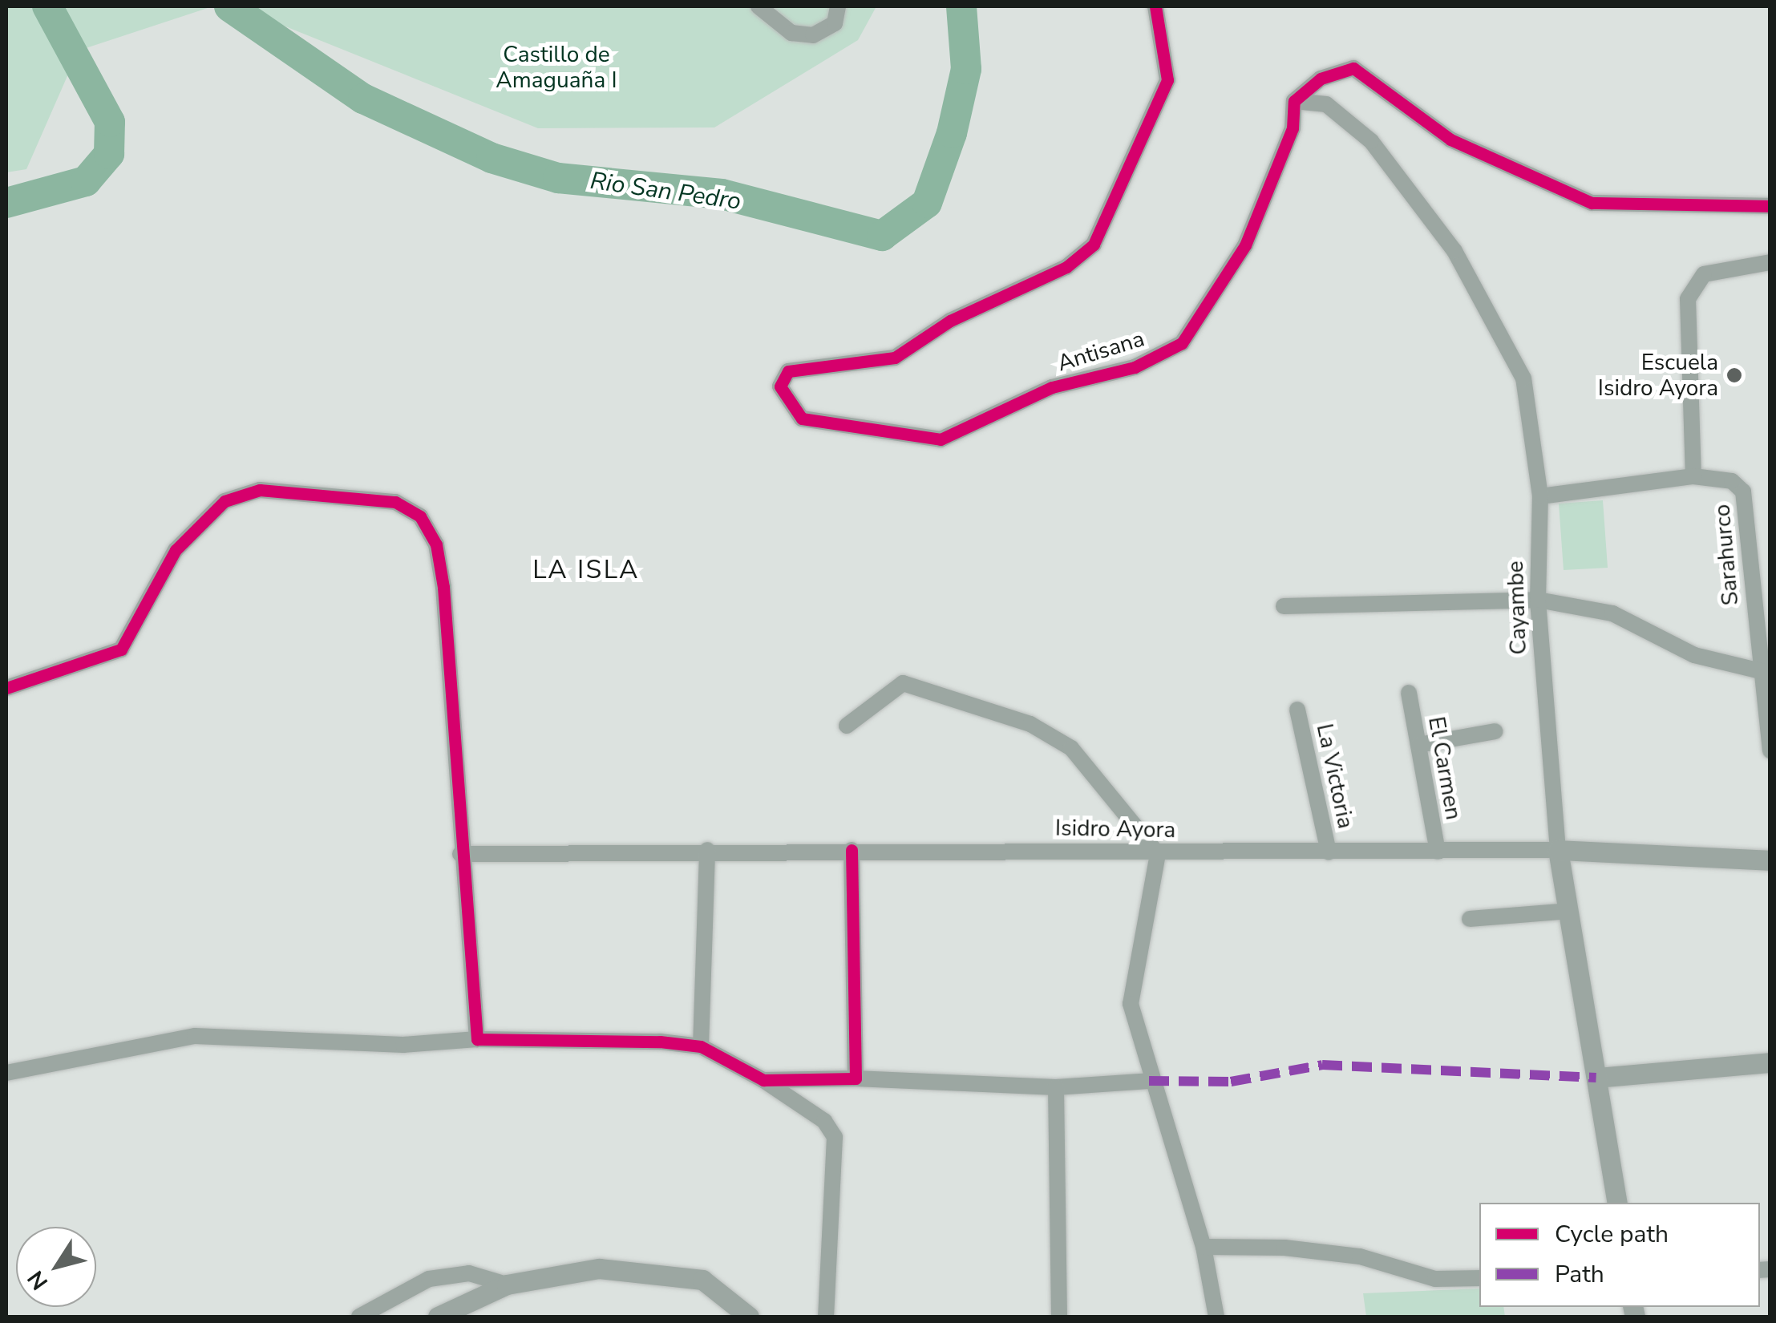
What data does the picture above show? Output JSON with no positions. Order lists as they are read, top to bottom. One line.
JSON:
{"streets":{"street":["Antisana","Sarahurco","Cayambe","El Carmen","La Victoria","Isidro Ayora"]},"crossings":[["Antisana","Cayambe"],["Cayambe","Isidro Ayora"],["El Carmen","Isidro Ayora"],["La Victoria","Isidro Ayora"]],"districts":["LA ISLA"],"water":["Rio San Pedro"],"parks":["Castillo de Amaguaña I"],"places":["Escuela Isidro Ayora"],"legend":["Cycle path","Path"],"north":"bottom left"}
